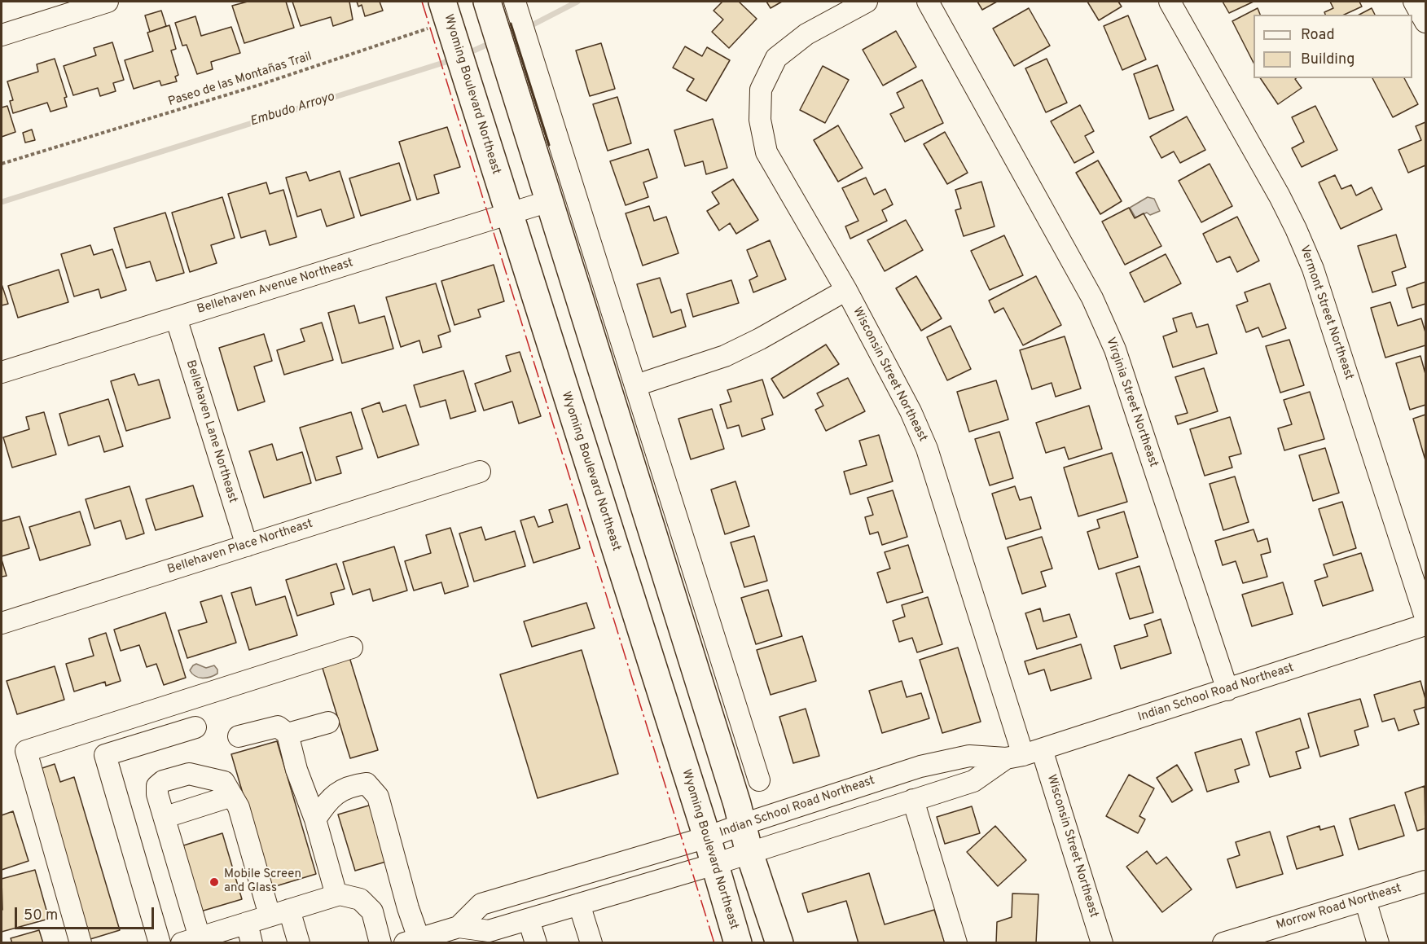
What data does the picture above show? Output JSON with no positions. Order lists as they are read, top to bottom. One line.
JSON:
{"streets":{"main road":["Wyoming Boulevard Northeast"],"street":["Bellehaven Avenue Northeast","Vermont Street Northeast","Wisconsin Street Northeast","Virginia Street Northeast","Bellehaven Lane Northeast","Bellehaven Place Northeast","Indian School Road Northeast","Morrow Road Northeast"],"path":["Paseo de las Montañas Trail"]},"crossings":[["Paseo de las Montañas Trail","Wyoming Boulevard Northeast"],["Wyoming Boulevard Northeast","Bellehaven Avenue Northeast"],["Wyoming Boulevard Northeast","Indian School Road Northeast"],["Bellehaven Avenue Northeast","Bellehaven Lane Northeast"],["Wisconsin Street Northeast","Indian School Road Northeast"],["Virginia Street Northeast","Indian School Road Northeast"],["Bellehaven Lane Northeast","Bellehaven Place Northeast"]],"water":["Embudo Arroyo"],"places":["Mobile Screen and Glass"],"legend":["Road","Building"],"scale_bar":"50 m"}
